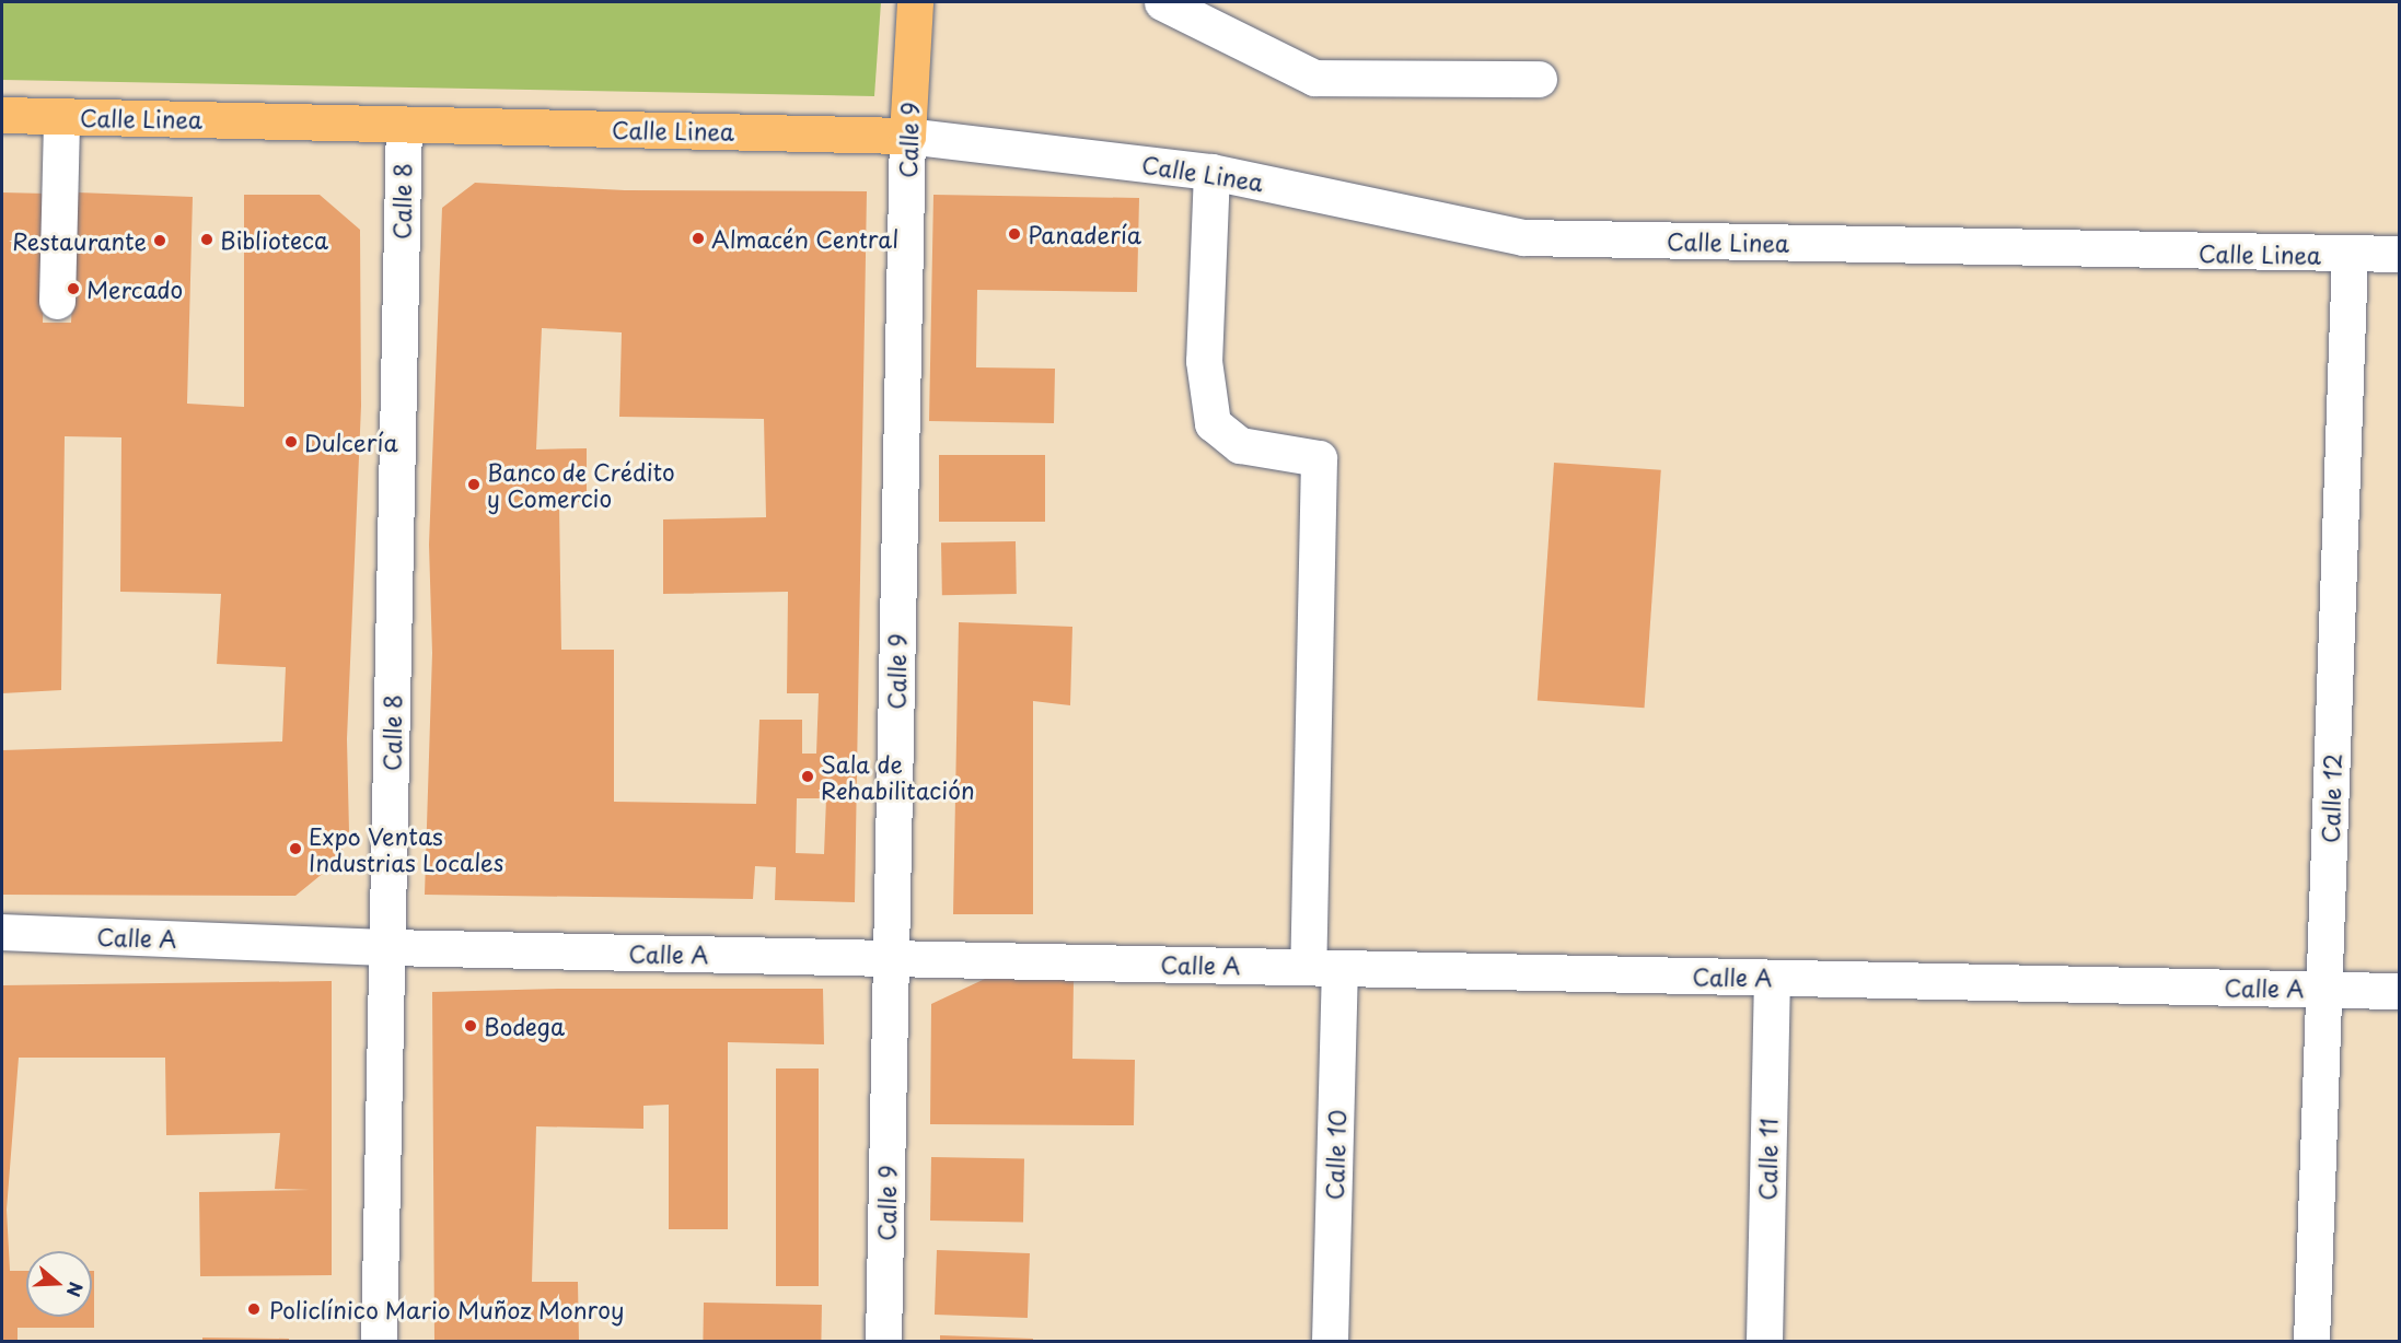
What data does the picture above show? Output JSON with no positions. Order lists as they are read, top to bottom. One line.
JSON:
{"streets":{"main road":["Calle Linea","Calle 9"],"street":["Calle 8","Calle 12","Calle A","Calle 10","Calle 11"]},"crossings":[["Calle Linea","Calle 9"],["Calle Linea","Calle 8"],["Calle Linea","Calle 12"],["Calle Linea","Calle 10"],["Calle 9","Calle A"],["Calle 8","Calle A"],["Calle 12","Calle A"],["Calle A","Calle 10"],["Calle A","Calle 11"]],"places":["Panadería","Almacén Central","Biblioteca","Restaurante","Mercado","Dulcería","Banco de Crédito y Comercio","Sala de Rehabilitación","Expo Ventas Industrias Locales","Bodega","Policlínico Mario Muñoz Monroy"],"north":"right"}
